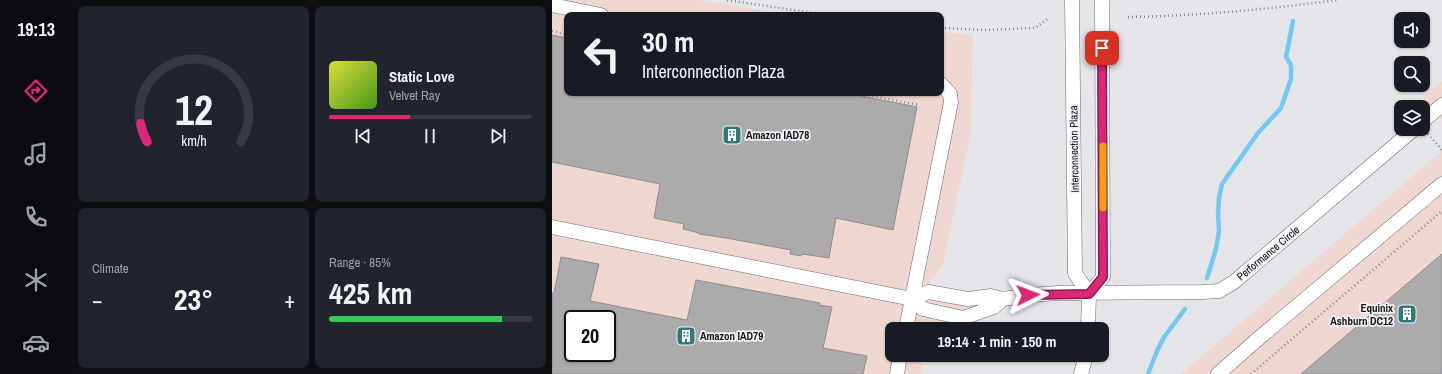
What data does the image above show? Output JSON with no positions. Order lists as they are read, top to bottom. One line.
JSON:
{"streets":{"street":["Interconnection Plaza","Performance Circle"]},"crossings":[["Interconnection Plaza","Performance Circle"]],"places":{"building":["Amazon IAD78","Equinix Ashburn DC12","Amazon IAD79"]},"page":{"tabs":"19:13","turn":["30 m","Interconnection Plaza"],"song":["Static Love","Velvet Ray"],"tile":["Climate",["Range · 85%","425 km"]],"heat":["−","23°","+"],"limit":"20","trip":"19:14 · 1 min · 150 m","gauge":["12","km/h"]}}
